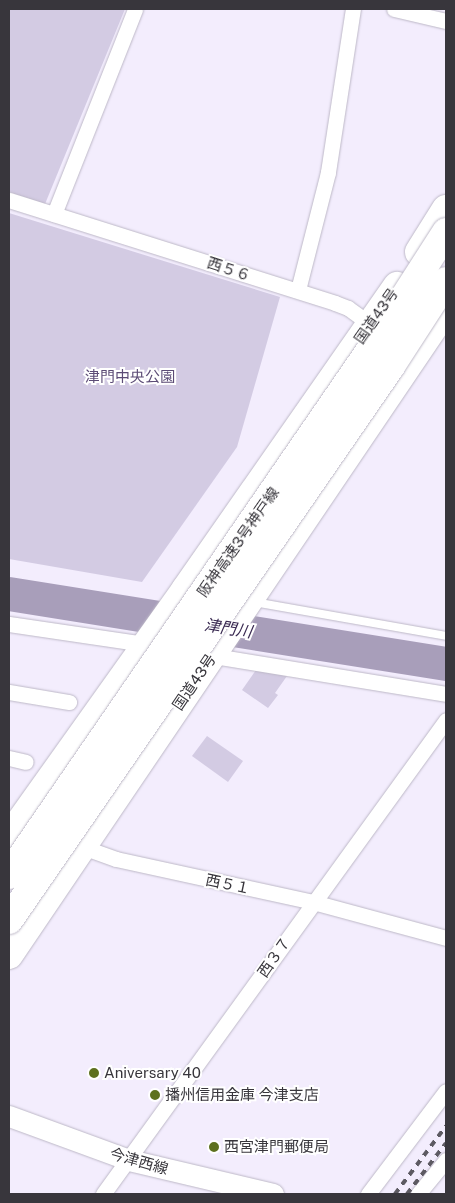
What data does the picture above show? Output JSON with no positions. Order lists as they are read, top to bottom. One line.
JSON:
{"streets":{"highway":["国道43号","阪神高速3号神戸線"],"street":["西５６","西５１","西３７","今津西線"]},"crossings":[["西５６","国道43号"],["国道43号","西５１"],["西５１","西３７"],["西３７","今津西線"]],"water":["津門川"],"parks":["津門中央公園"],"places":["Aniversary 40","播州信用金庫 今津支店","西宮津門郵便局"]}
